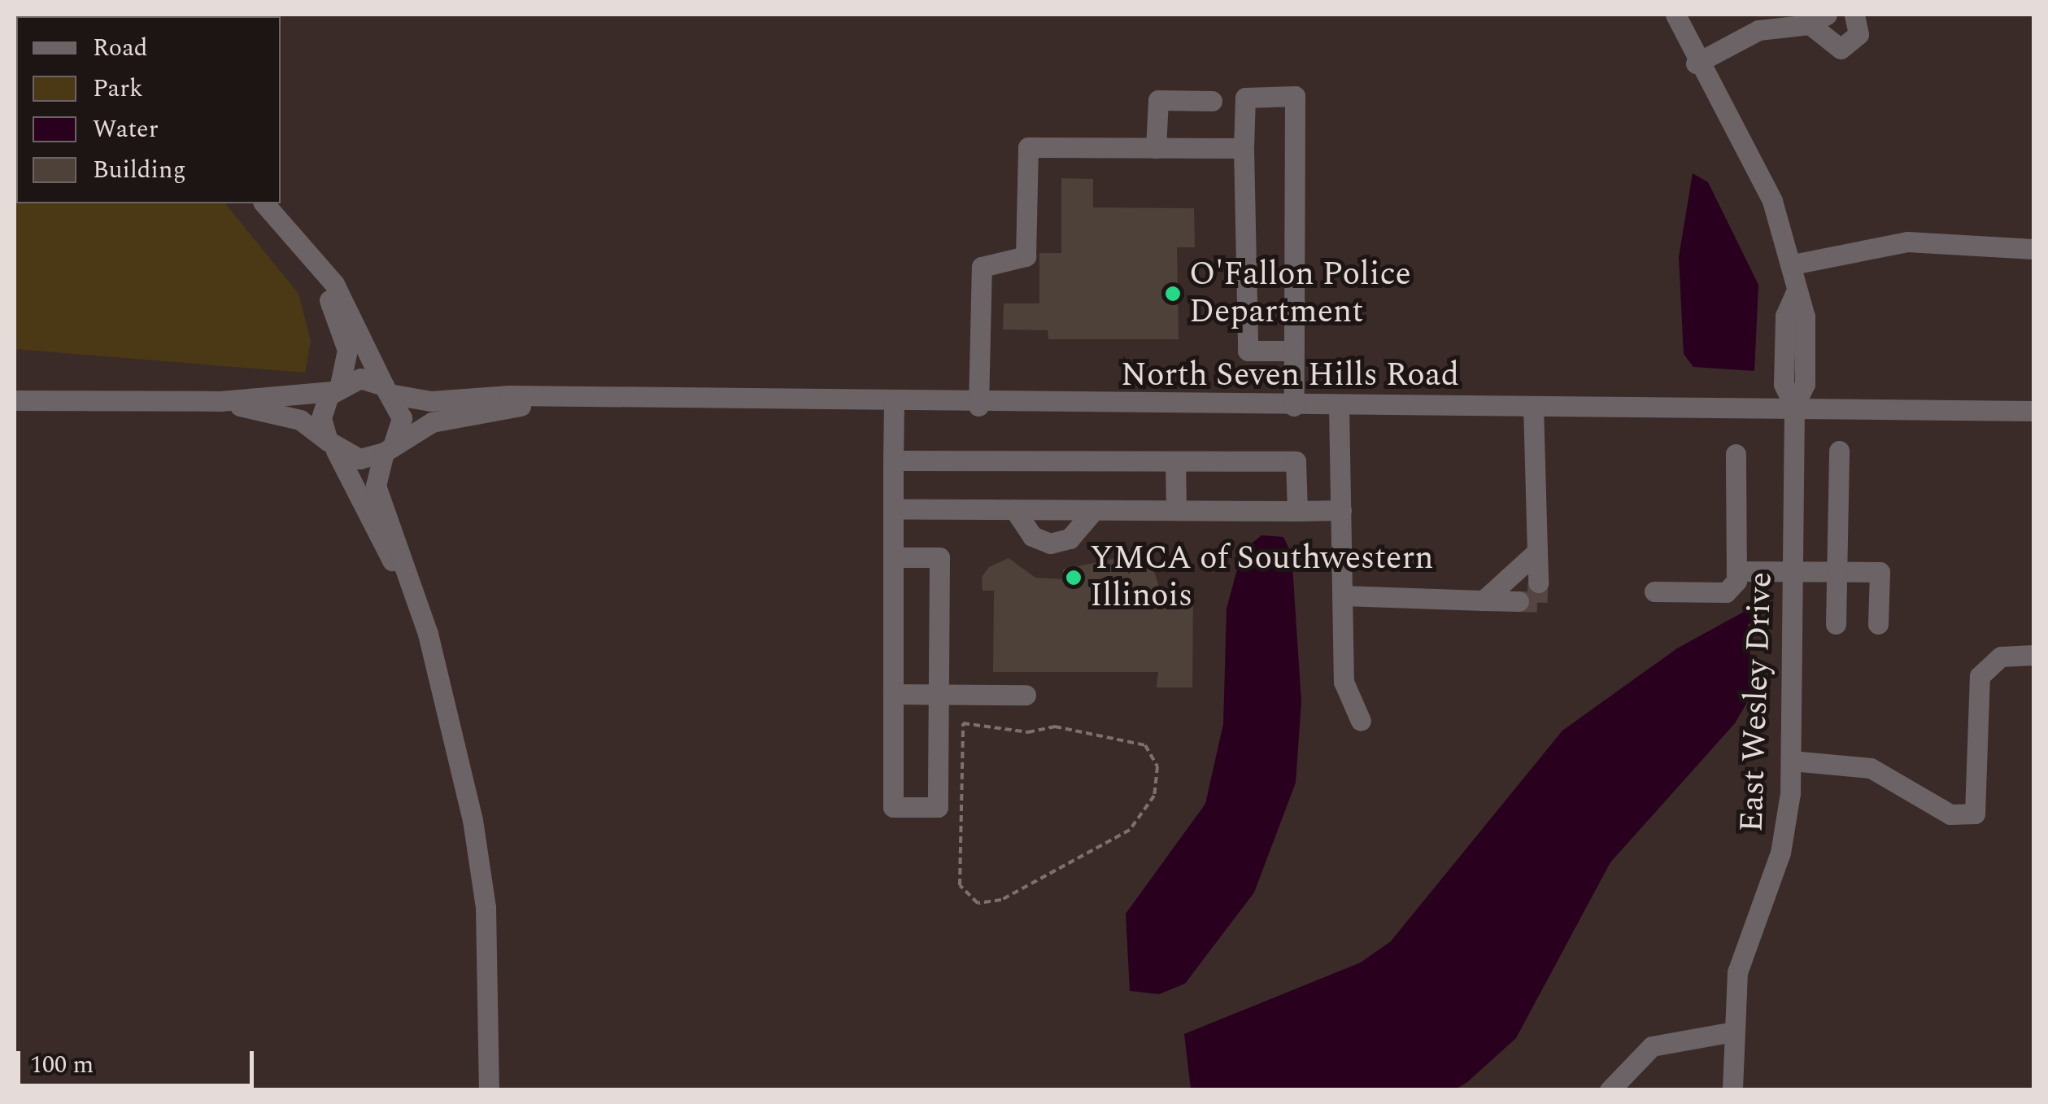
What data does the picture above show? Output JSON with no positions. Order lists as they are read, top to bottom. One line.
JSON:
{"streets":{"street":["North Seven Hills Road","East Wesley Drive"]},"crossings":[["North Seven Hills Road","East Wesley Drive"]],"places":["O'Fallon Police Department","YMCA of Southwestern Illinois"],"legend":["Road","Park","Water","Building"],"scale_bar":"100 m"}
